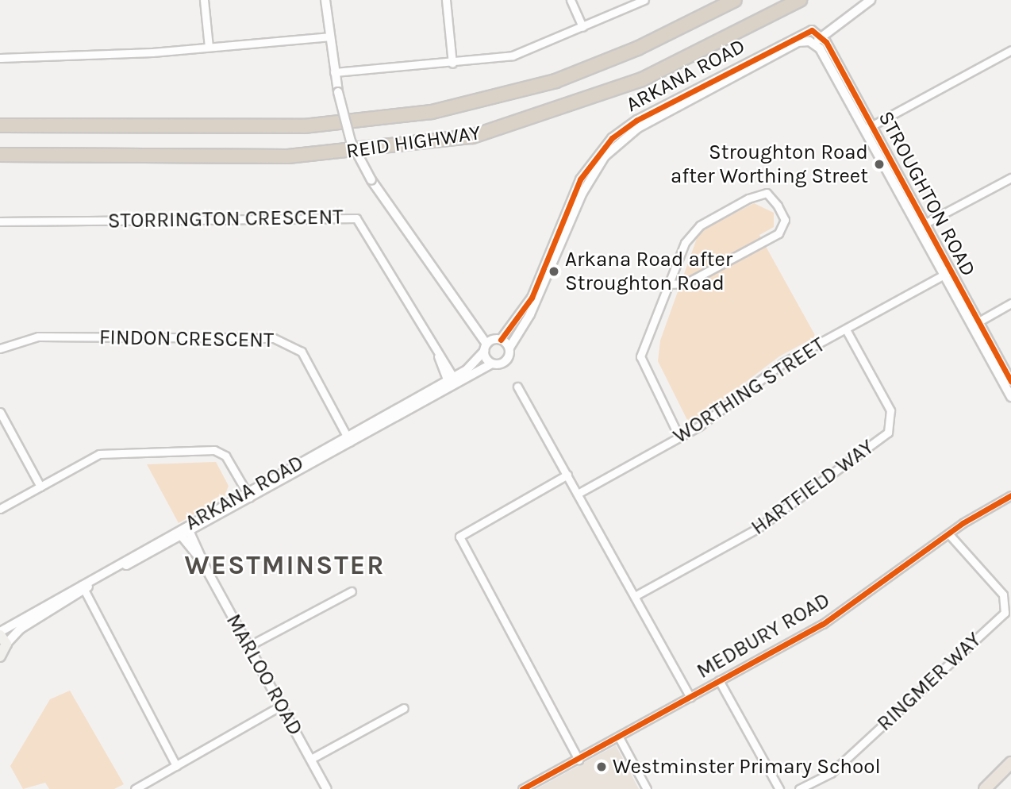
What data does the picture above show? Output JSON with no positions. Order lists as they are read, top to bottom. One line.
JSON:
{"streets":{"highway":["REID HIGHWAY"],"street":["ARKANA ROAD","STROUGHTON ROAD","STORRINGTON CRESCENT","FINDON CRESCENT","WORTHING STREET","HARTFIELD WAY","MEDBURY ROAD","MARLOO ROAD","RINGMER WAY"]},"crossings":[["ARKANA ROAD","STROUGHTON ROAD"],["ARKANA ROAD","STORRINGTON CRESCENT"],["ARKANA ROAD","FINDON CRESCENT"],["ARKANA ROAD","MARLOO ROAD"],["STROUGHTON ROAD","WORTHING STREET"],["WORTHING STREET","HARTFIELD WAY"],["MEDBURY ROAD","RINGMER WAY"]],"districts":["WESTMINSTER"],"places":["Stroughton Road after Worthing Street","Arkana Road after Stroughton Road","Westminster Primary School"]}
